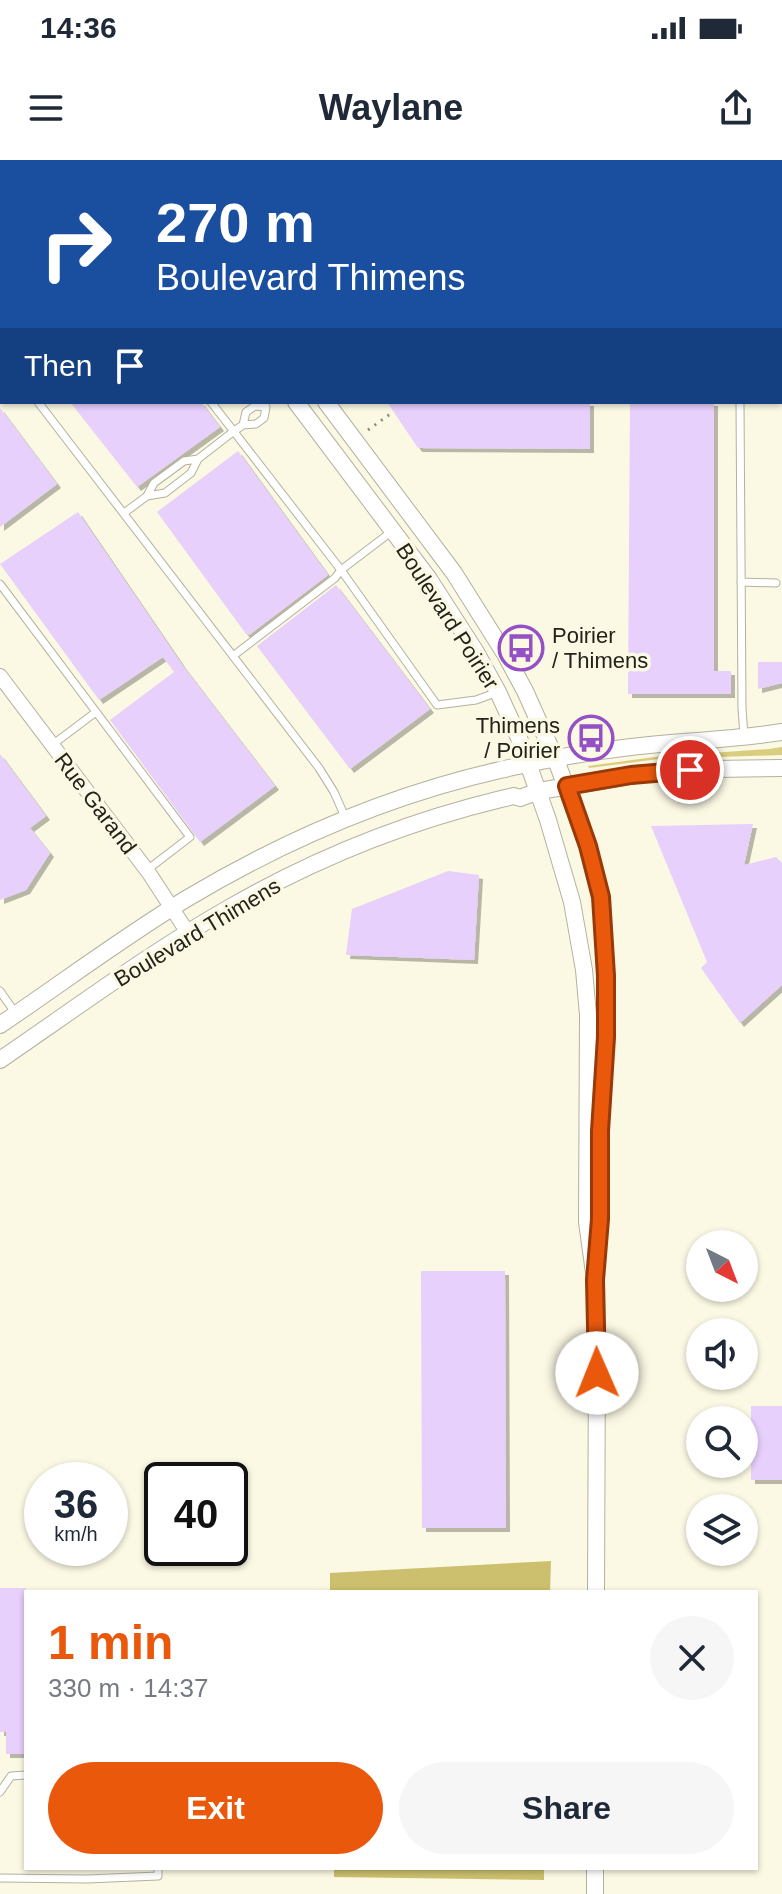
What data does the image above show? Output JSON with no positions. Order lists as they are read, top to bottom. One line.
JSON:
{"streets":{"street":["Boulevard Poirier","Rue Garand","Boulevard Thimens"]},"crossings":[["Boulevard Poirier","Boulevard Thimens"],["Rue Garand","Boulevard Thimens"]],"places":{"bus stop":["Poirier / Thimens","Thimens / Poirier"]},"north":"bottom right","page":{"status":"14:36","header":"Waylane","turn":["270 m","Boulevard Thimens"],"then":"Then","speed":"36 km/h","limit":"40","heading":["1 min","330 m · 14:37"],"buttons":["Exit","Share"]}}
